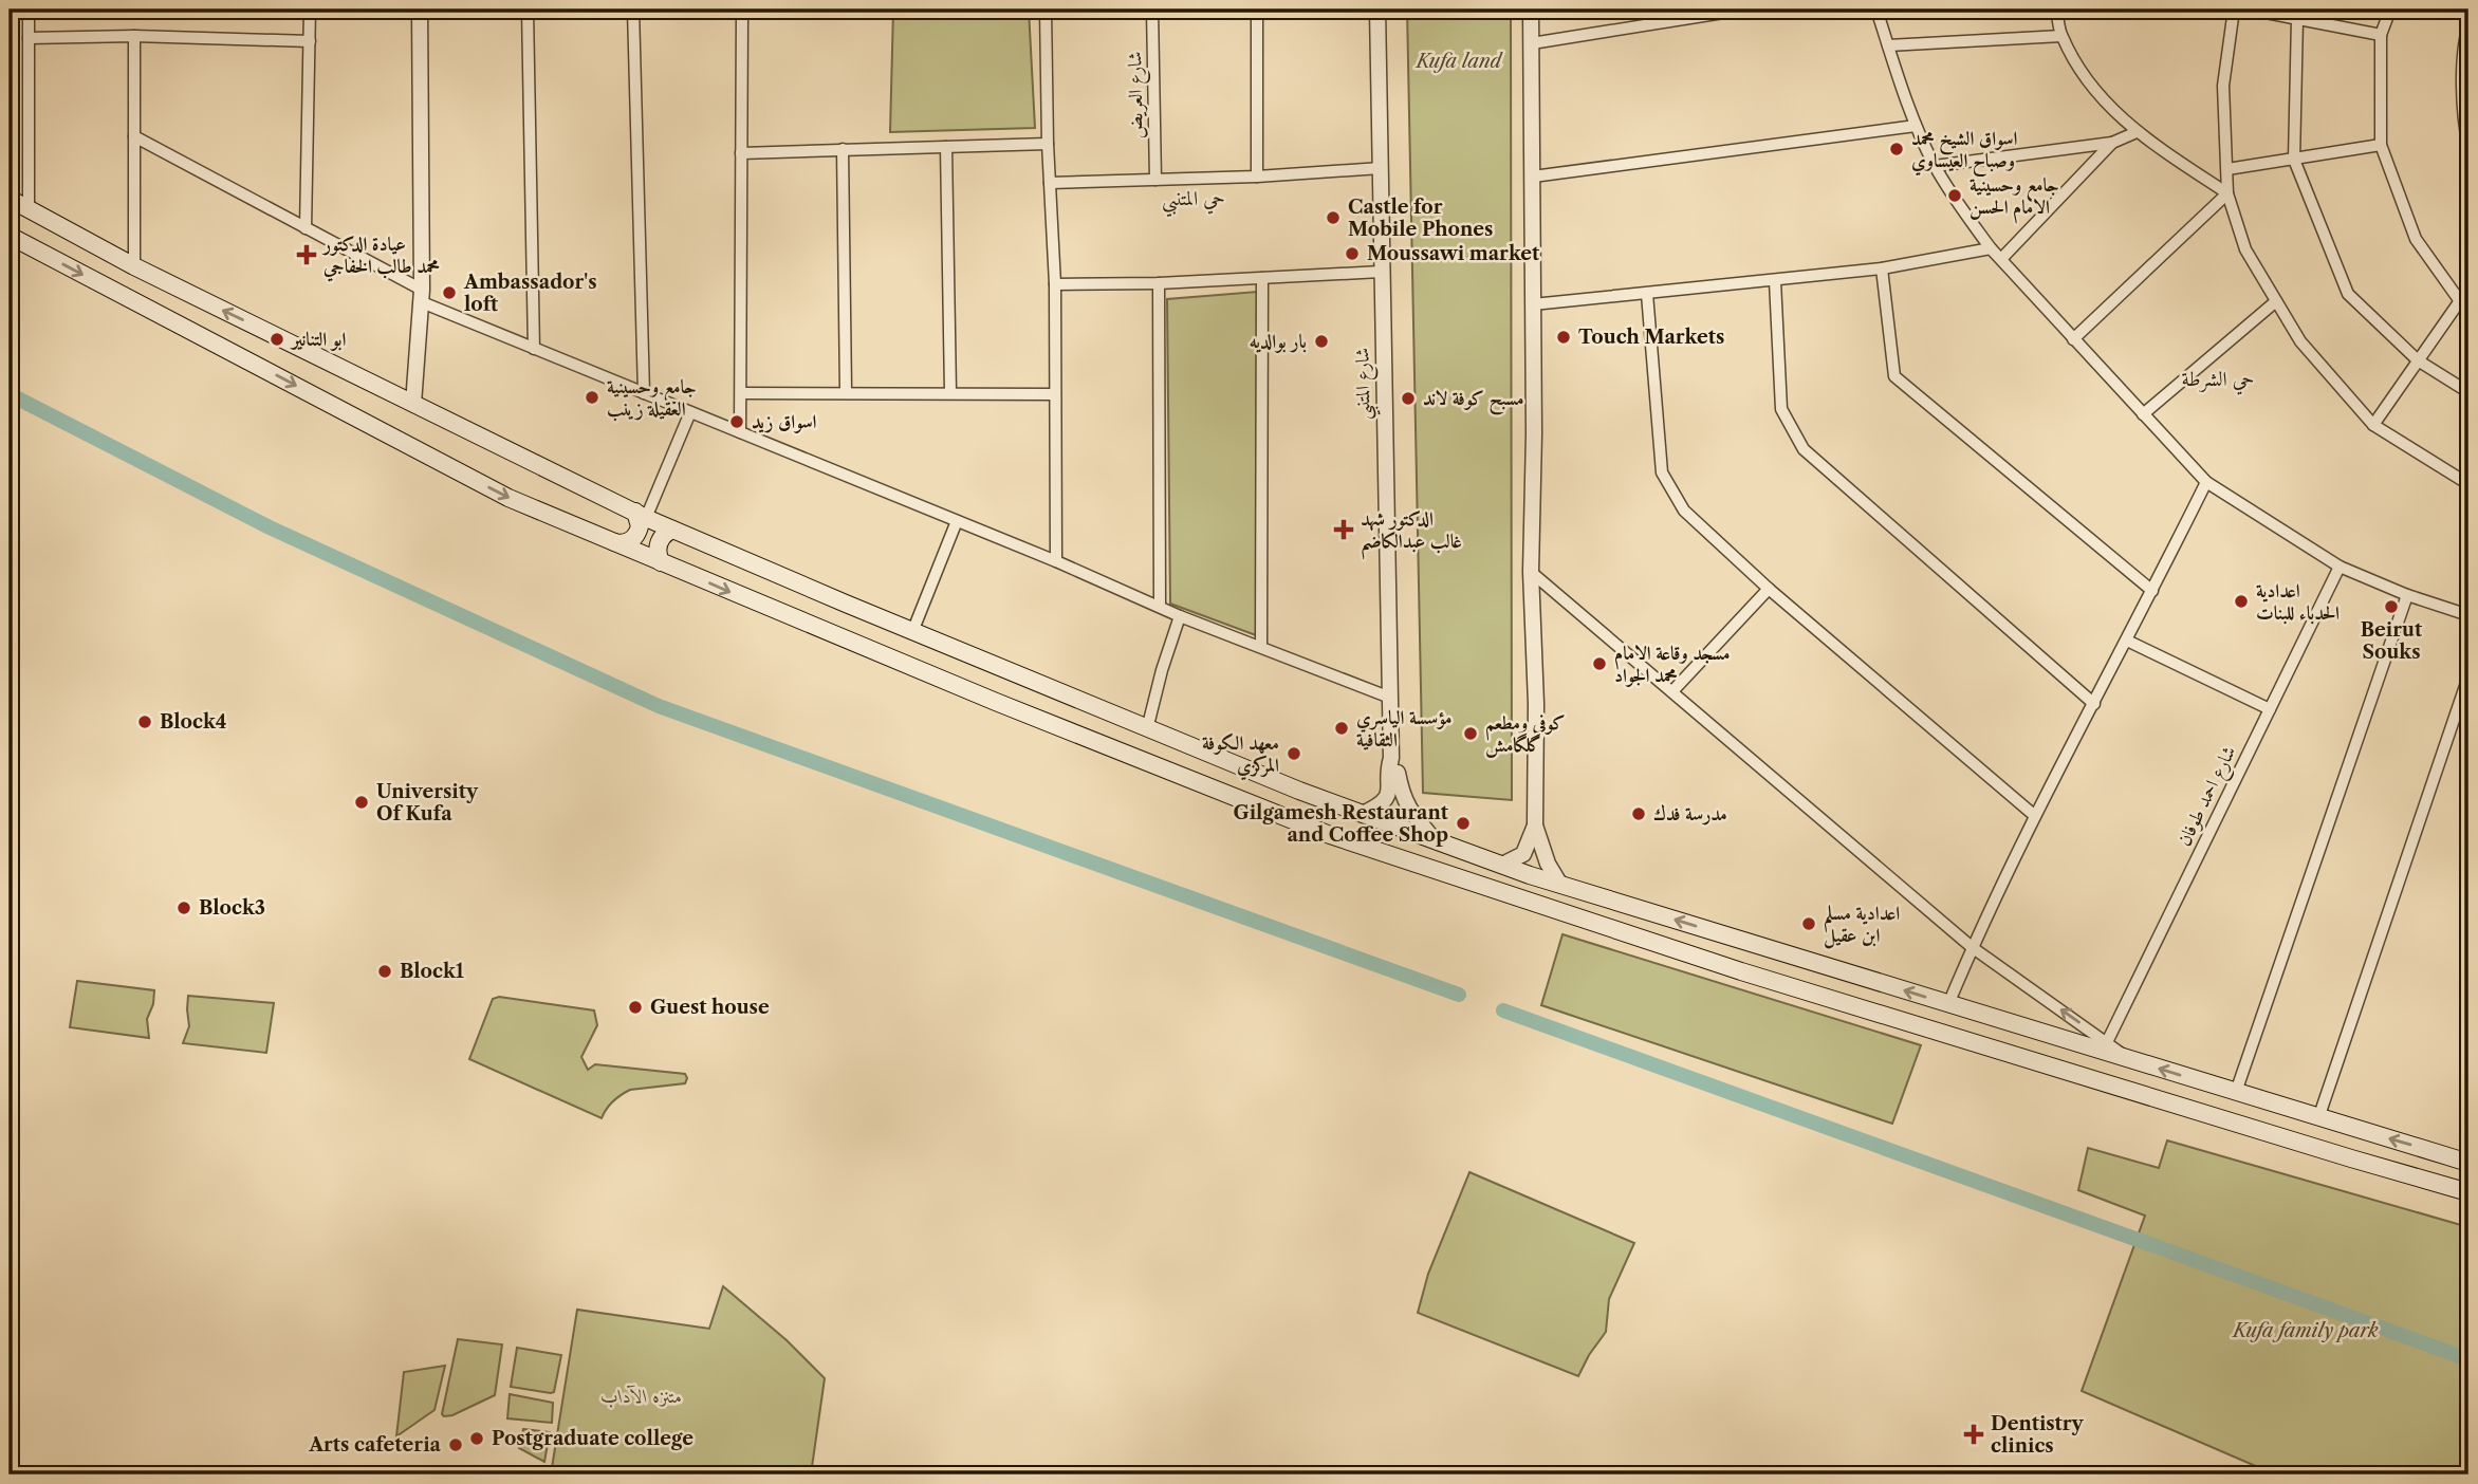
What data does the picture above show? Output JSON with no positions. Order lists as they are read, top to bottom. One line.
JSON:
{"streets":{"street":["شارع العريض","شارع المتنبي","شارع احمد طوفان"]},"districts":["حي المتنبي","حي الشرطة"],"parks":["Kufa land","Kufa family park","متنزه الآداب"],"places":{"other":["اسواق الشيخ محمد وصباح العيساوي","جامع وحسينية الامام الحسن","Castle for Mobile Phones","Moussawi market","Ambassador's loft","Touch Markets","ابو التنانير","بار بوالديه","جامع وحسينية العقيلة زينب","مسبح كوفة لاند","اسواق زيد","اعدادية الحدباء للبنات","Beirut Souks","مسجد وقاعة الامام محمد الجواد","Block4","مؤسسة الياسري الثقافية","كوفي ومطعم گلگامش","معهد الكوفة المركزي","University Of Kufa","مدرسة فدك","Gilgamesh Restaurant and Coffee Shop","Block3","اعدادية مسلم ابن عقيل","Block1","Guest house","Postgraduate college","Arts cafeteria"],"health":["عيادة الدكتور محمد طالب الخفاجي","الدكتور شهد غالب عبدالكاضم","Dentistry clinics"]}}
